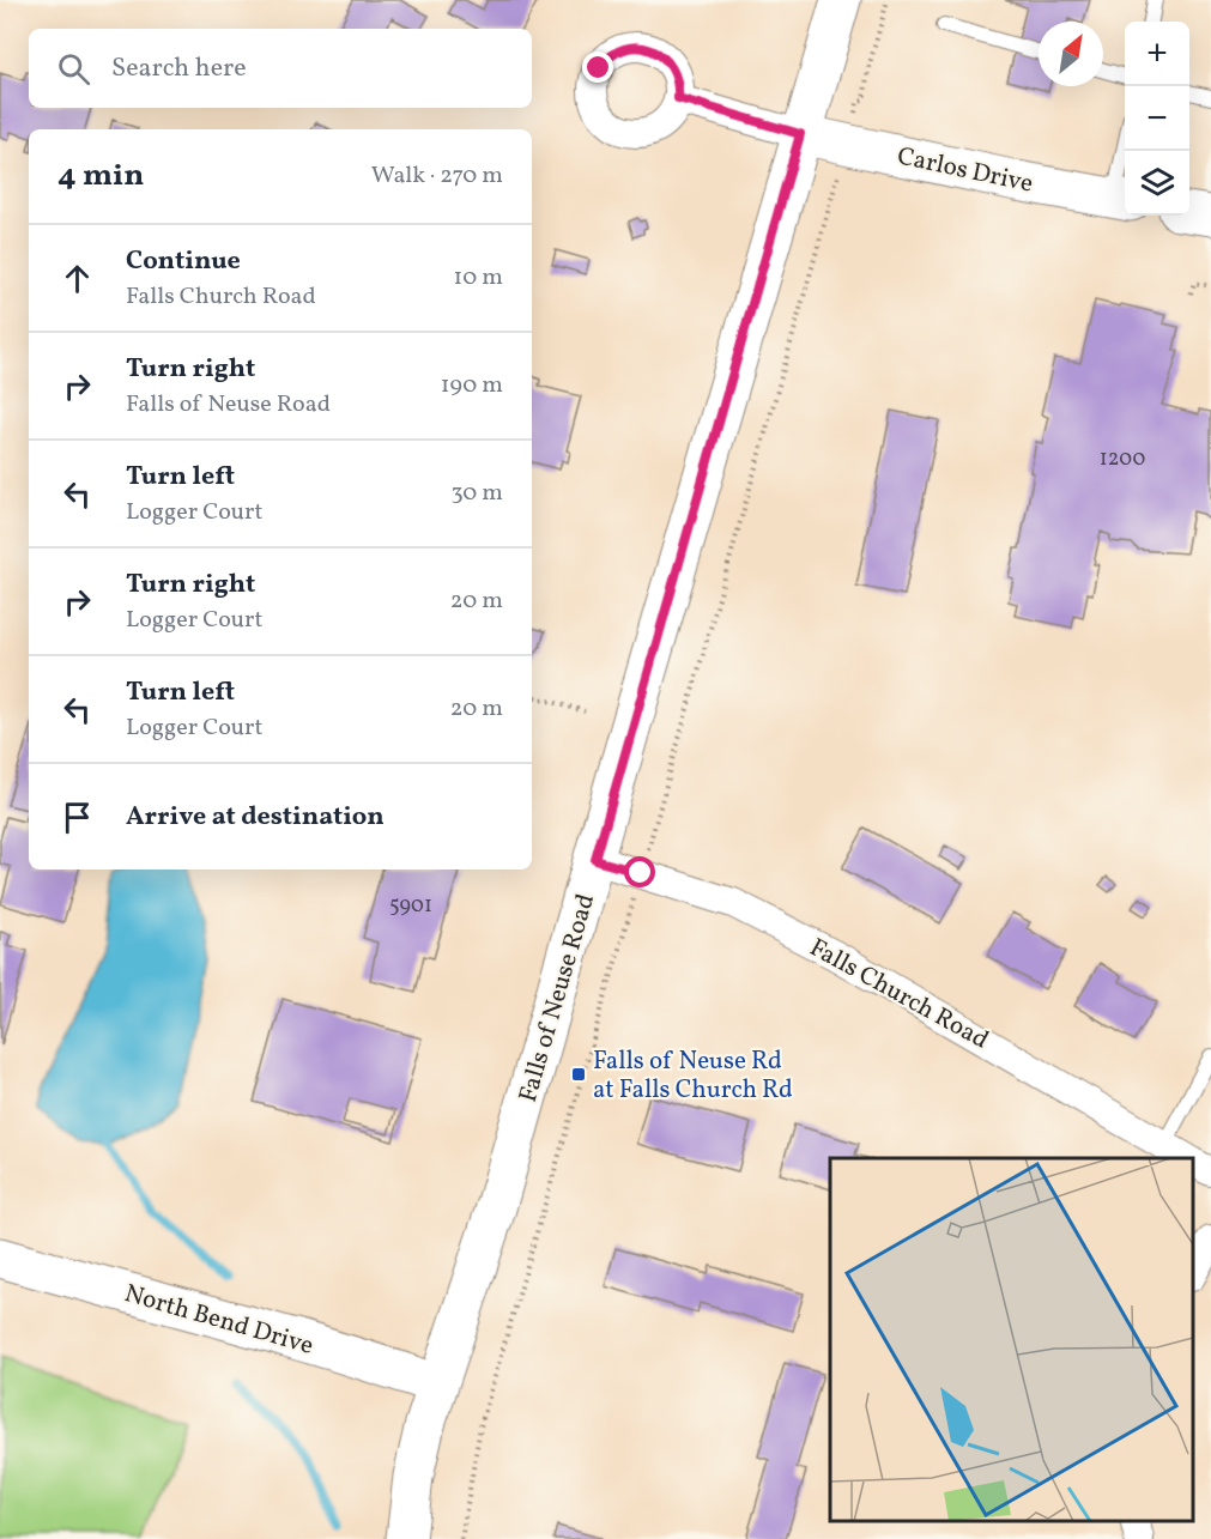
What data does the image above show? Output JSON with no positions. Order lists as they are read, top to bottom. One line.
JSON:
{"streets":{"main road":["Carlos Drive","Falls of Neuse Road","North Bend Drive"],"street":["Falls Church Road"]},"crossings":[["Carlos Drive","Falls of Neuse Road"],["Falls Church Road","Falls of Neuse Road"],["Falls of Neuse Road","North Bend Drive"]],"places":{"transit":["Falls of Neuse Rd at Falls Church Rd"]},"house_numbers":["1200","5901"],"north":"top right","page":{"map_buttons":["+","−"],"search":"Search here","heading":["4 min","Walk · 270 m"],"list":[["Continue","Falls Church Road","10 m"],["Turn right","Falls of Neuse Road","190 m"],["Turn left","Logger Court","30 m"],["Turn right","Logger Court","20 m"],["Turn left","Logger Court","20 m"],"Arrive at destination"]}}
